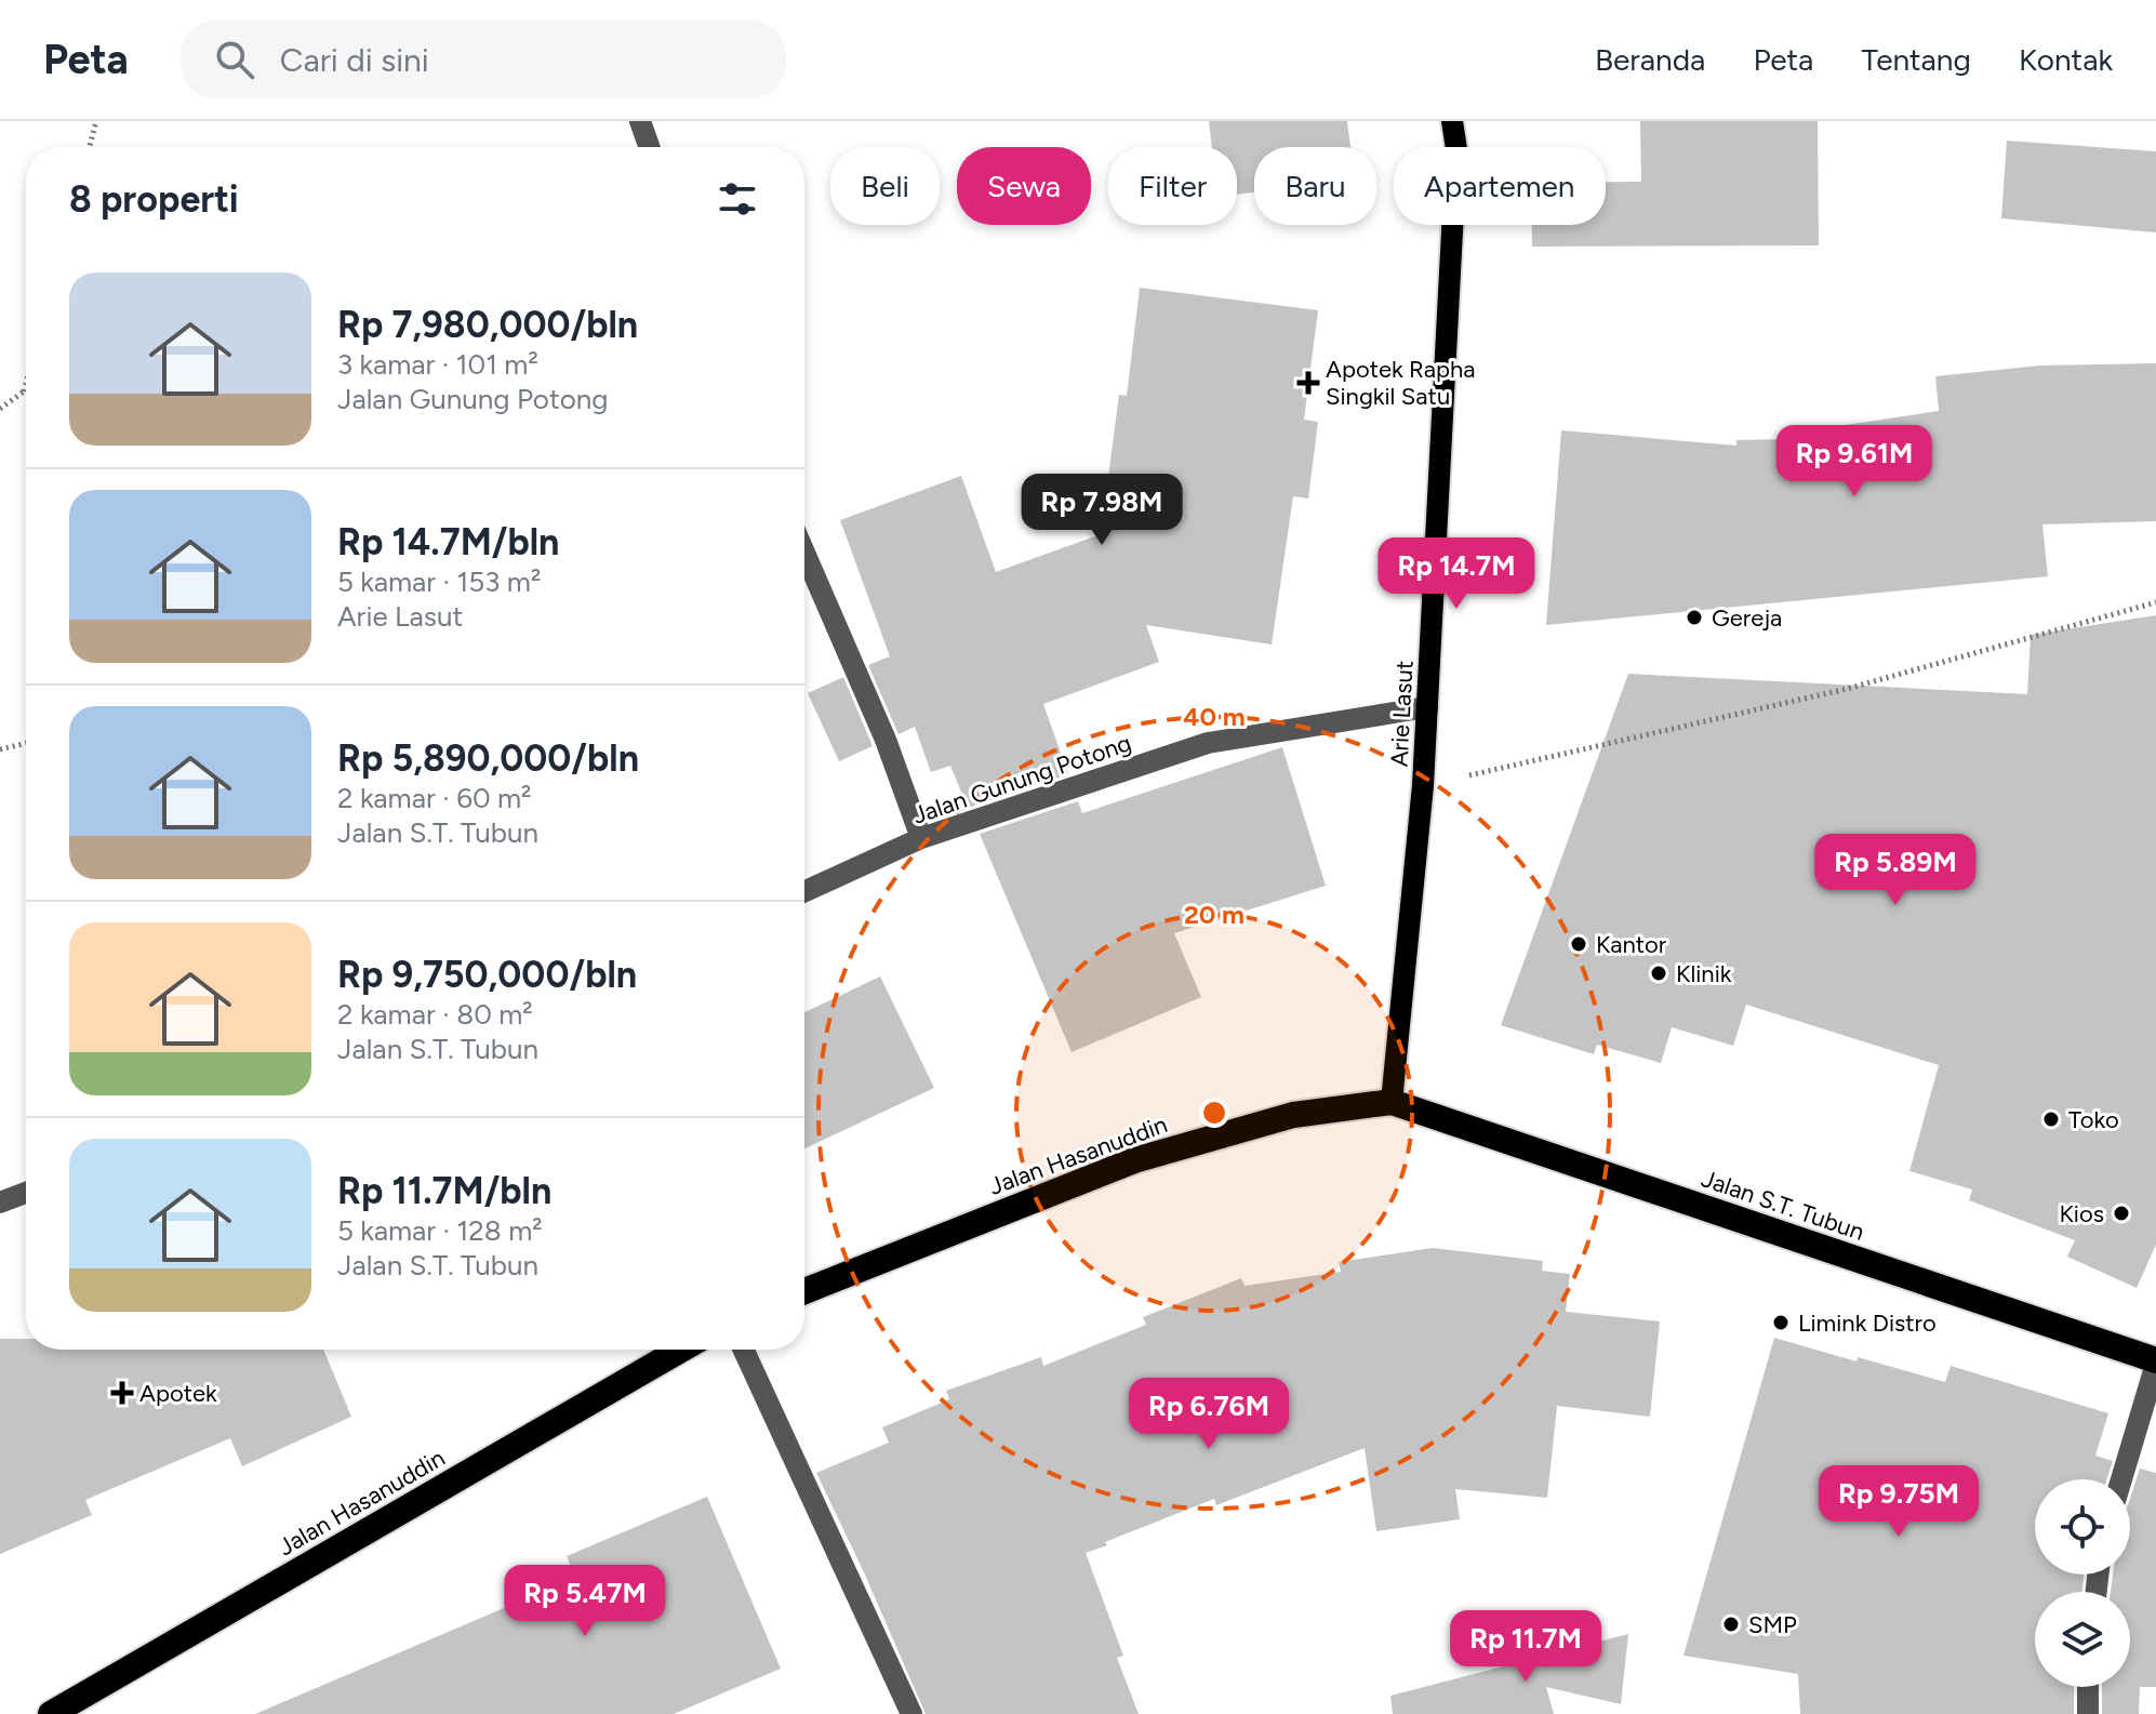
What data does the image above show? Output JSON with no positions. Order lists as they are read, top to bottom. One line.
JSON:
{"streets":{"highway":["Jalan Hasanuddin","Jalan S.T. Tubun"],"main road":["Arie Lasut"],"street":["Jalan Gunung Potong"]},"crossings":[["Arie Lasut","Jalan Gunung Potong"],["Arie Lasut","Jalan Hasanuddin"],["Arie Lasut","Jalan S.T. Tubun"],["Jalan Hasanuddin","Jalan S.T. Tubun"]],"places":{"health":["Apotek Rapha Singkil Satu","Apotek"],"other":["Gereja","Kantor","Klinik","Toko","Kios","Limink Distro","SMP"]},"page":{"header":"Peta","search":"Cari di sini","nav":["Beranda","Peta","Tentang","Kontak"],"chip":["Beli","Sewa","Filter","Baru","Apartemen"],"heading":"8 properti","list":[{"name":"Rp 7,980,000/bln","note":"3 kamar · 101 m² · Jalan Gunung Potong"},{"name":"Rp 14.7M/bln","note":"5 kamar · 153 m² · Arie Lasut"},{"name":"Rp 5,890,000/bln","note":"2 kamar · 60 m² · Jalan S.T. Tubun"},{"name":"Rp 9,750,000/bln","note":"2 kamar · 80 m² · Jalan S.T. Tubun"},{"name":"Rp 11.7M/bln","note":"5 kamar · 128 m² · Jalan S.T. Tubun"}],"price":["Rp 9.61M","Rp 7.98M","Rp 14.7M","Rp 5.89M","Rp 6.76M","Rp 9.75M","Rp 5.47M","Rp 11.7M"]},"rings":["40 m","20 m"]}
